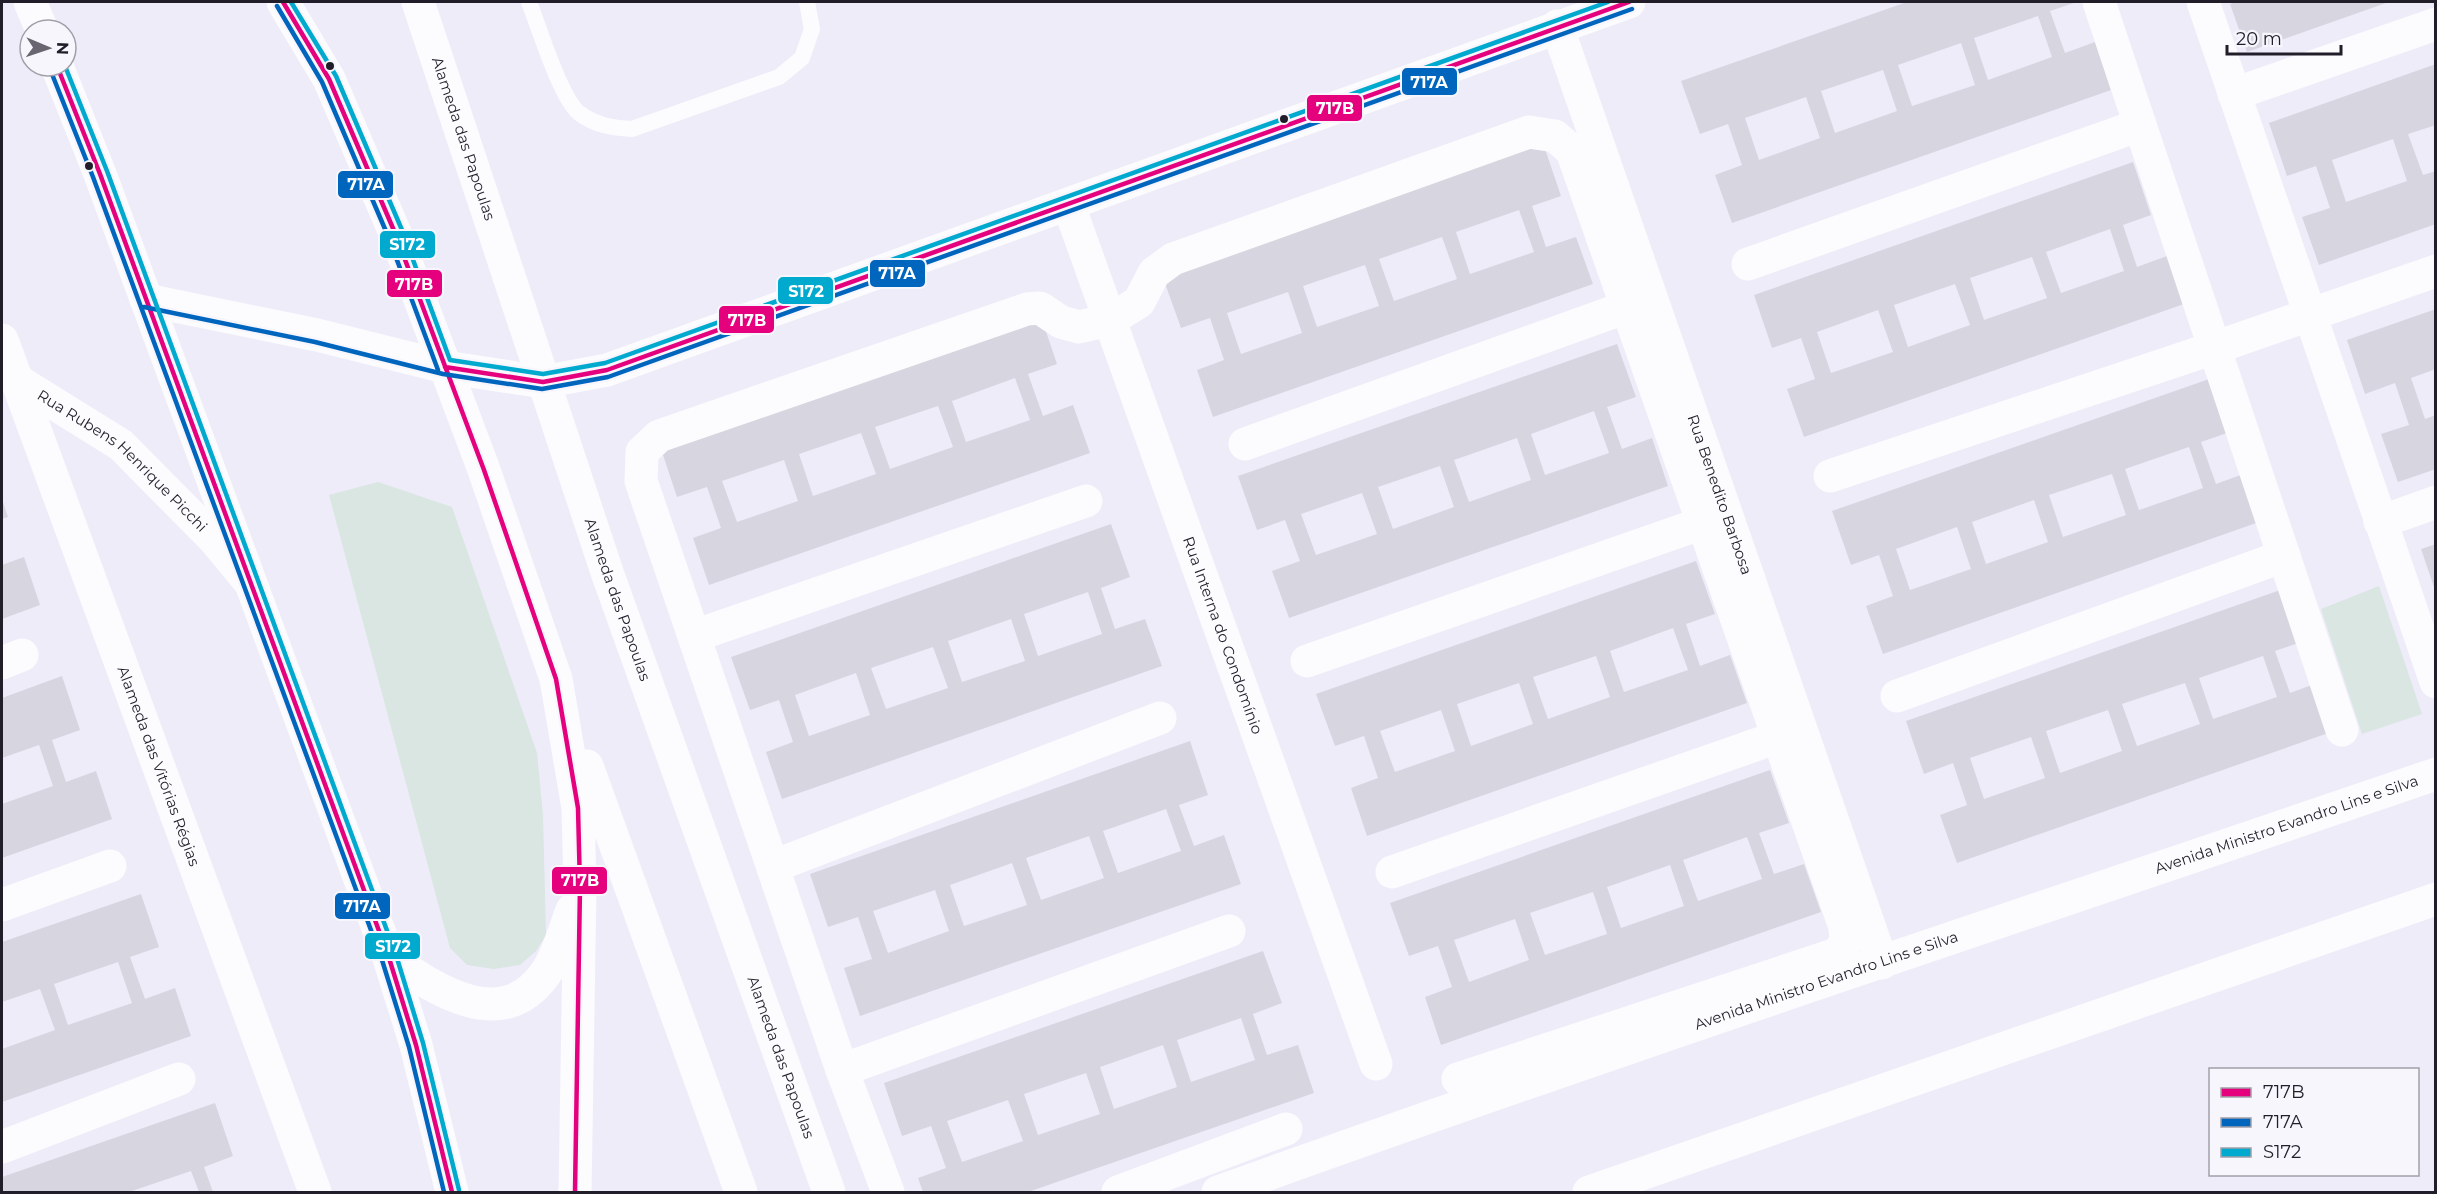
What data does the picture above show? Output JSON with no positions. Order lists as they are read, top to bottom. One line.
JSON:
{"streets":{"street":["Alameda das Papoulas","Rua Rubens Henrique Picchi","Rua Benedito Barbosa","Rua Interna do Condomínio","Alameda das Vitórias Régias","Avenida Ministro Evandro Lins e Silva"]},"crossings":[["Rua Rubens Henrique Picchi","Alameda das Vitórias Régias"],["Rua Benedito Barbosa","Avenida Ministro Evandro Lins e Silva"]],"lines":["transit line 717B","transit line S172","transit line 717A"],"legend":["717B","717A","S172"],"scale_bar":"20 m","north":"right"}
